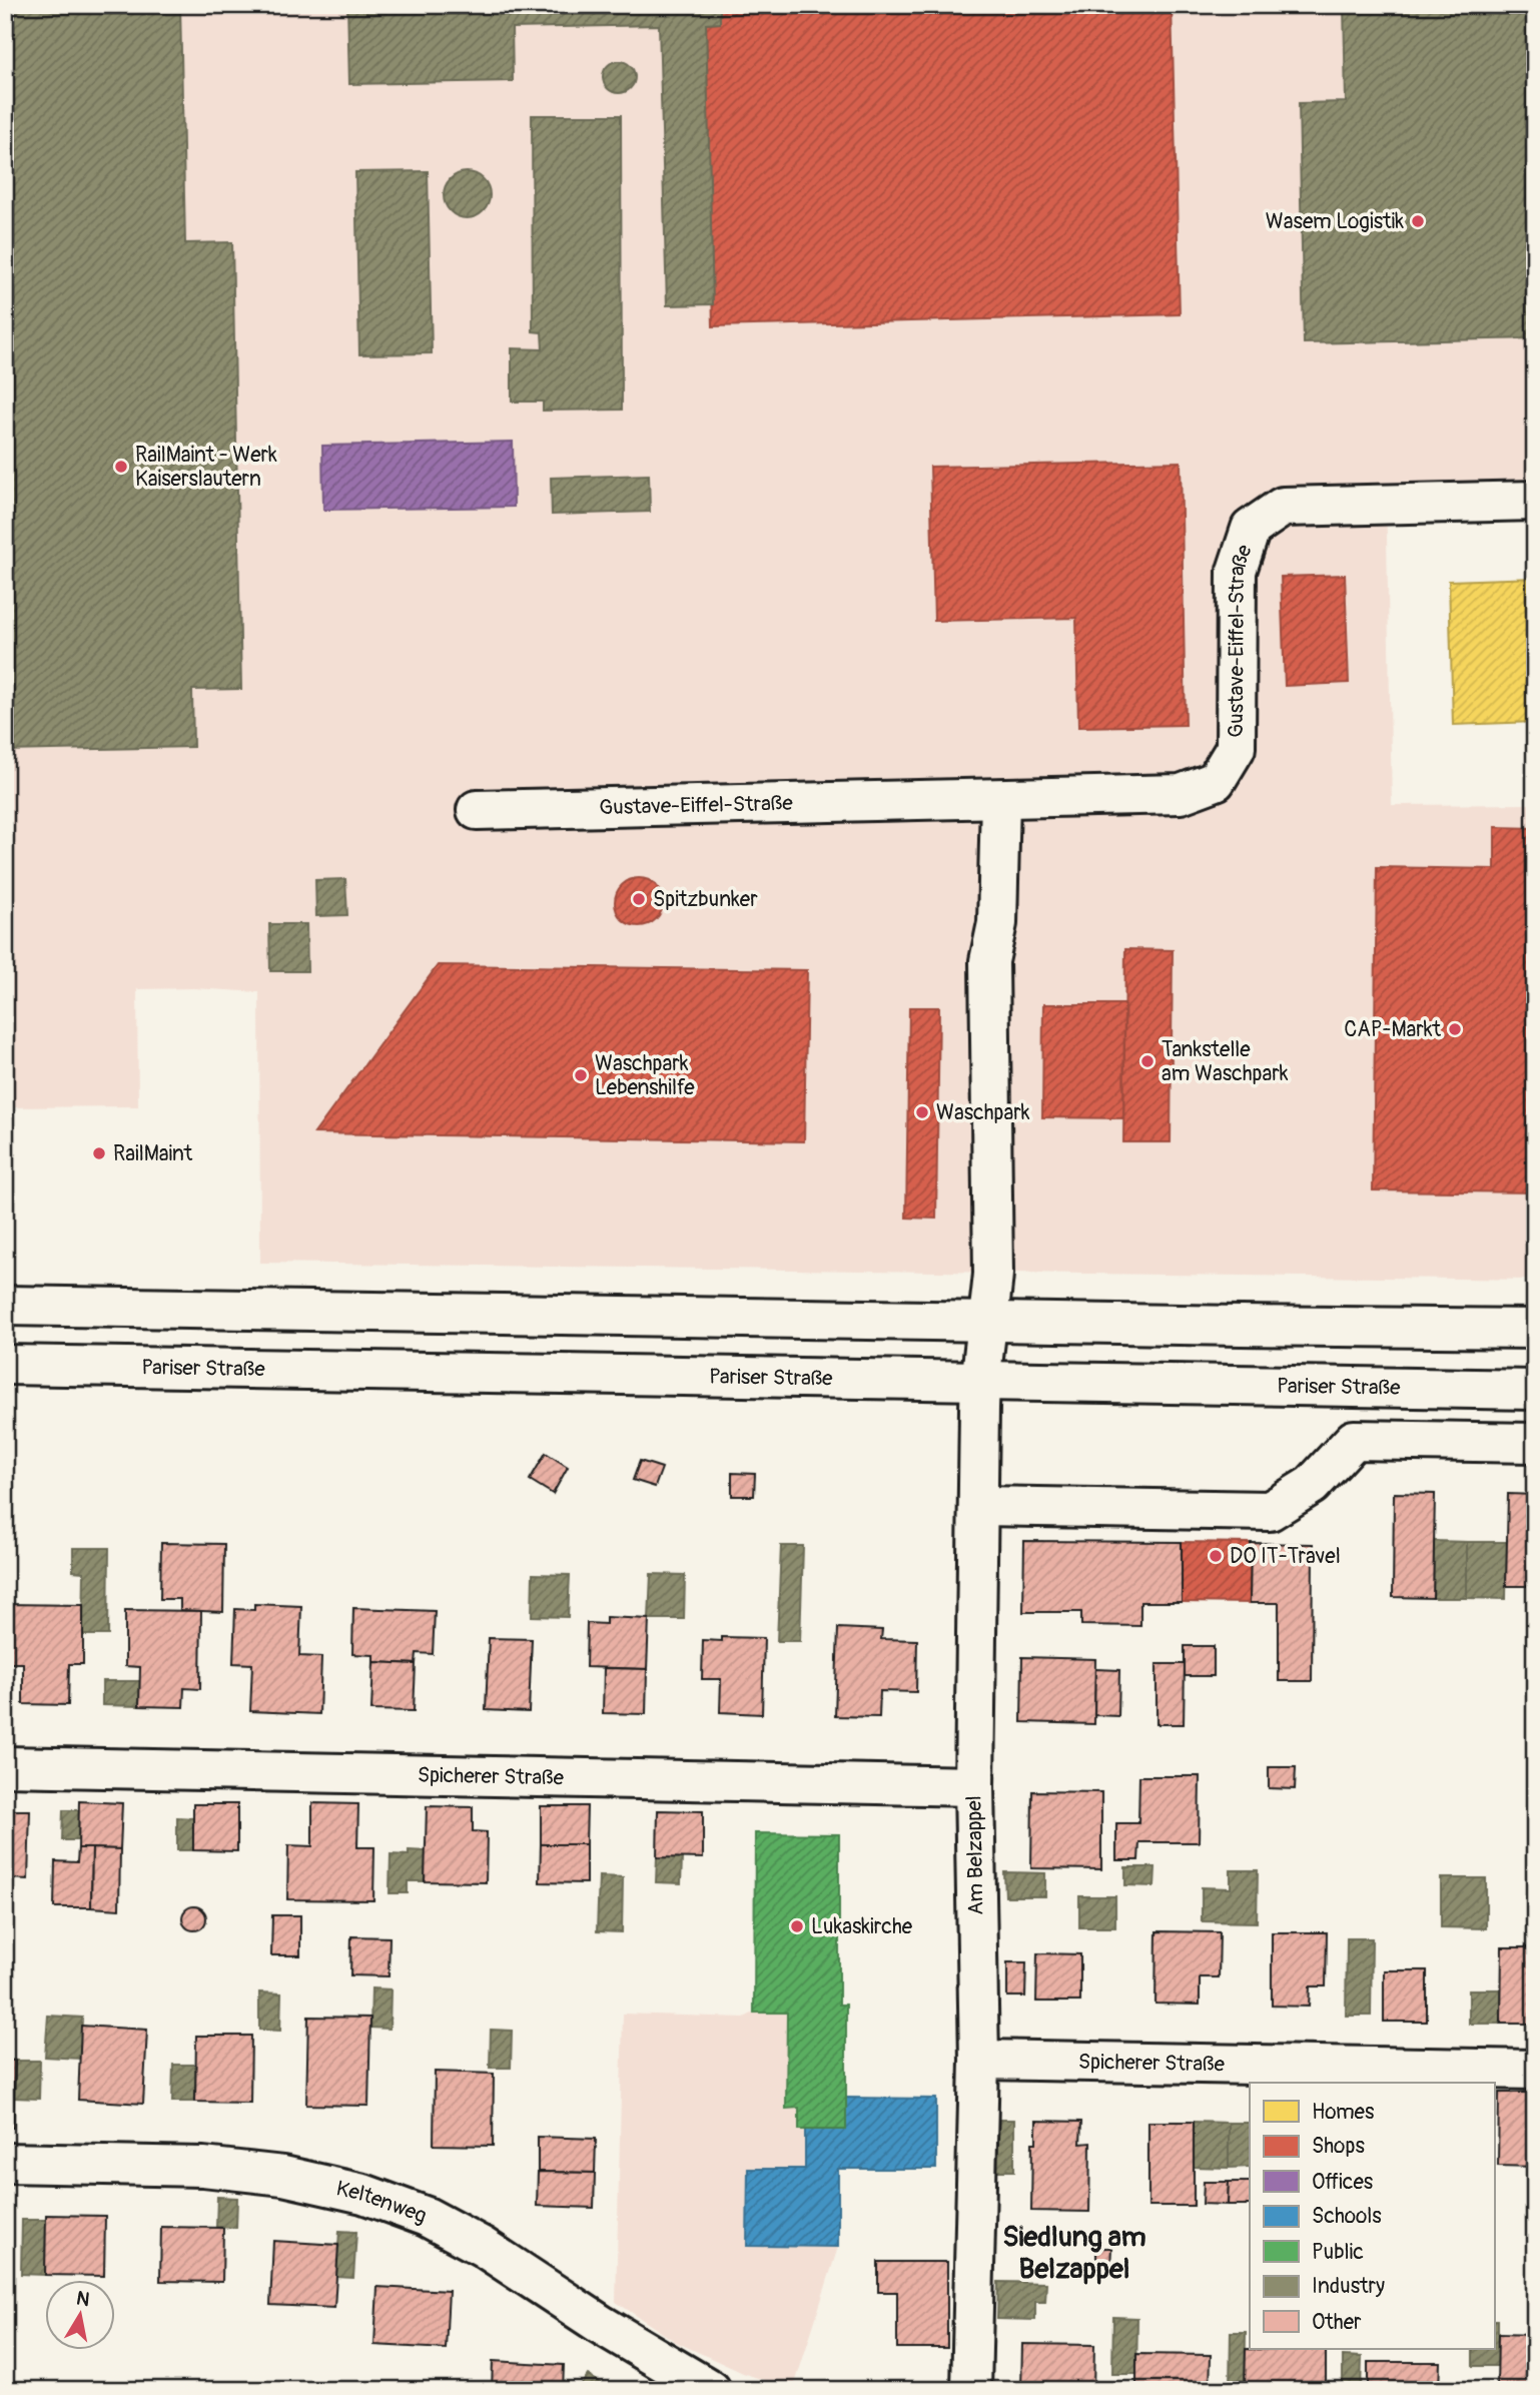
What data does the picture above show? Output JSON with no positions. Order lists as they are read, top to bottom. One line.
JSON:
{"streets":{"street":["Gustave-Eiffel-Straße","Pariser Straße","Spicherer Straße","Am Belzappel","Keltenweg"]},"crossings":[["Pariser Straße","Am Belzappel"],["Spicherer Straße","Am Belzappel"]],"districts":["Siedlung am Belzappel"],"places":["Wasem Logistik","RailMaint - Werk Kaiserslautern","Spitzbunker","CAP-Markt","Tankstelle am Waschpark","Waschpark Lebenshilfe","Waschpark","RailMaint","DO IT-Travel","Lukaskirche"],"legend":["Homes","Shops","Offices","Schools","Public","Industry","Other"],"north":"top"}
